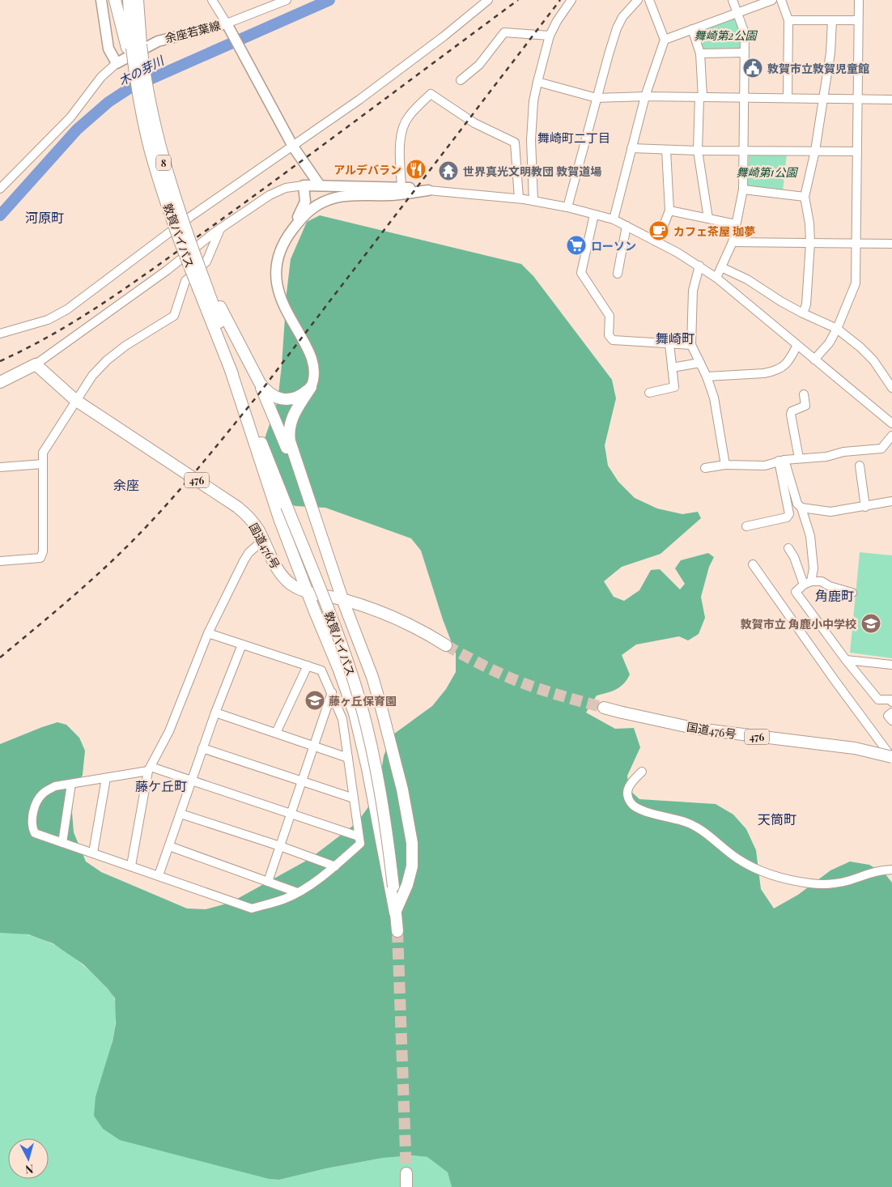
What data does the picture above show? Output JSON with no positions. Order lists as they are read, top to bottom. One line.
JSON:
{"streets":{"highway":["8","敦賀バイパス","476","国道476号"],"main road":["余座若葉線"]},"districts":["舞崎町二丁目","河原町","舞崎町","余座","角鹿町","藤ケ丘町","天筒町"],"water":["木の芽川"],"parks":["舞崎第2公園","舞崎第1公園"],"places":{"public building":["敦賀市立敦賀児童館"],"restaurant":["アルデバラン"],"temple":["世界真光文明教団 敦賀道場"],"cafe":["カフェ茶屋 珈夢"],"supermarket":["ローソン"],"school or university":["敦賀市立 角鹿小中学校","藤ヶ丘保育園"]},"north":"bottom"}
